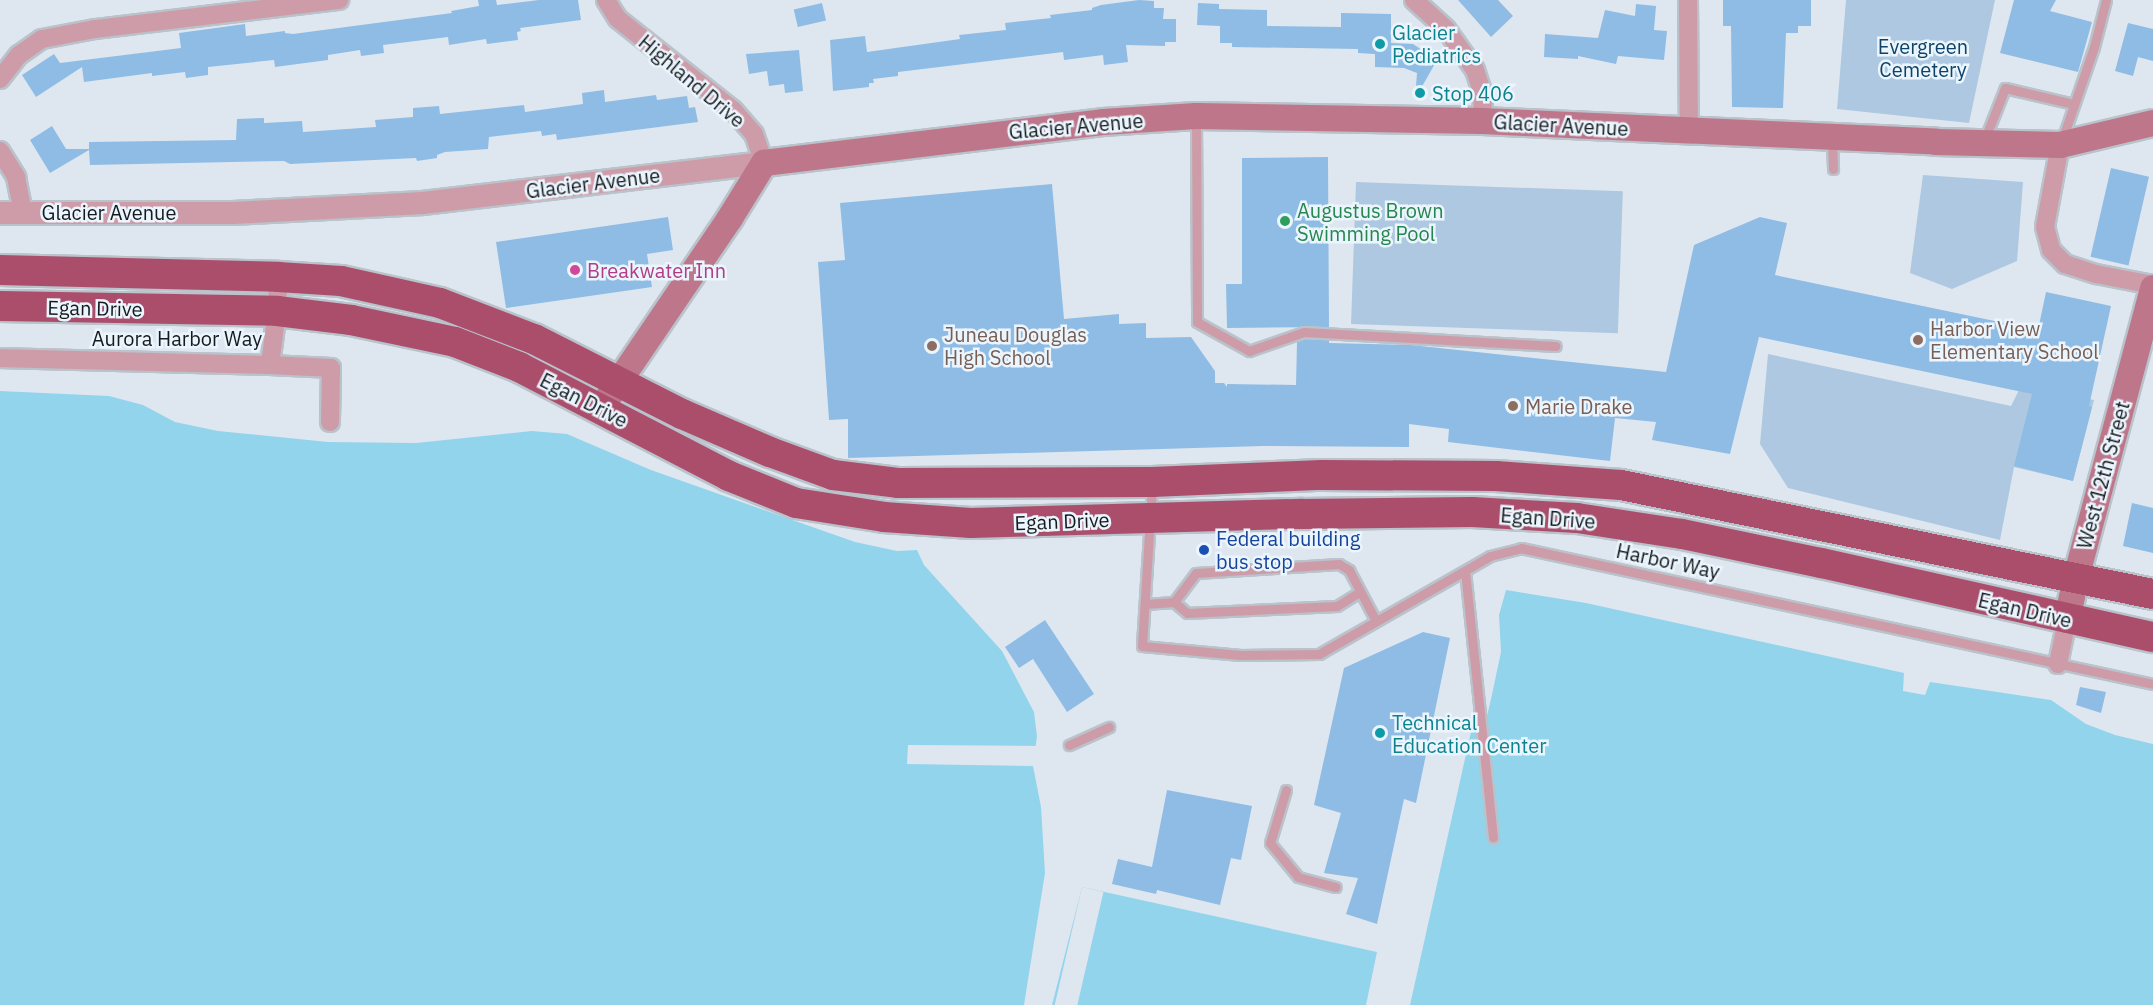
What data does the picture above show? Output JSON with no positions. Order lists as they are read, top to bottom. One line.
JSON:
{"streets":{"highway":["Egan Drive"],"main road":["Glacier Avenue","West 12th Street"],"street":["Highland Drive","Aurora Harbor Way"],"lane":["Harbor Way"]},"crossings":[["Highland Drive","Glacier Avenue"],["Egan Drive","Aurora Harbor Way"],["Egan Drive","West 12th Street"],["Egan Drive","Harbor Way"],["West 12th Street","Harbor Way"]],"parks":["Evergreen Cemetery"],"places":["Glacier Pediatrics","Stop 406","Augustus Brown Swimming Pool","Breakwater Inn","Harbor View Elementary School","Juneau Douglas High School","Marie Drake","Federal building bus stop","Technical Education Center"]}
